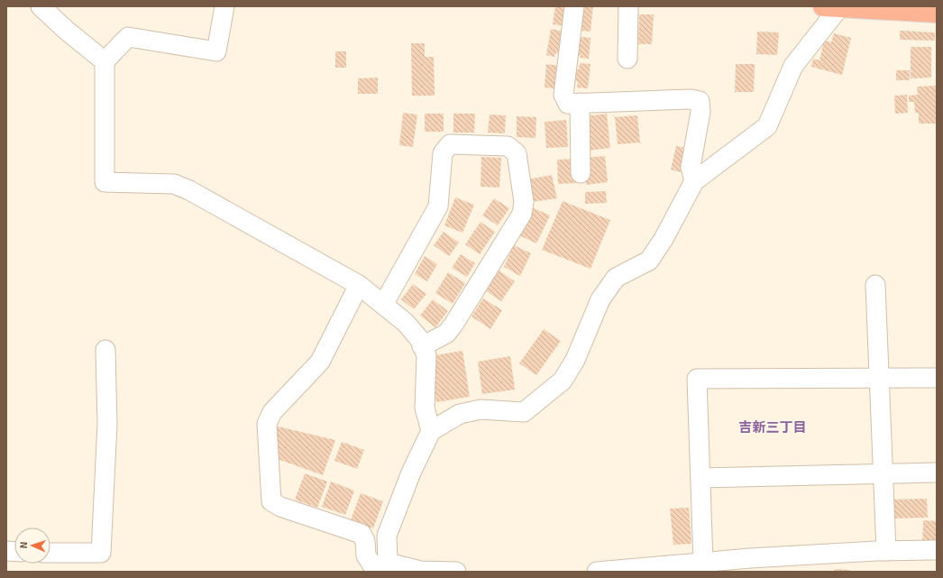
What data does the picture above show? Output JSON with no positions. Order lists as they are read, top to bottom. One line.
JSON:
{"districts":["吉新三丁目"],"north":"left"}
